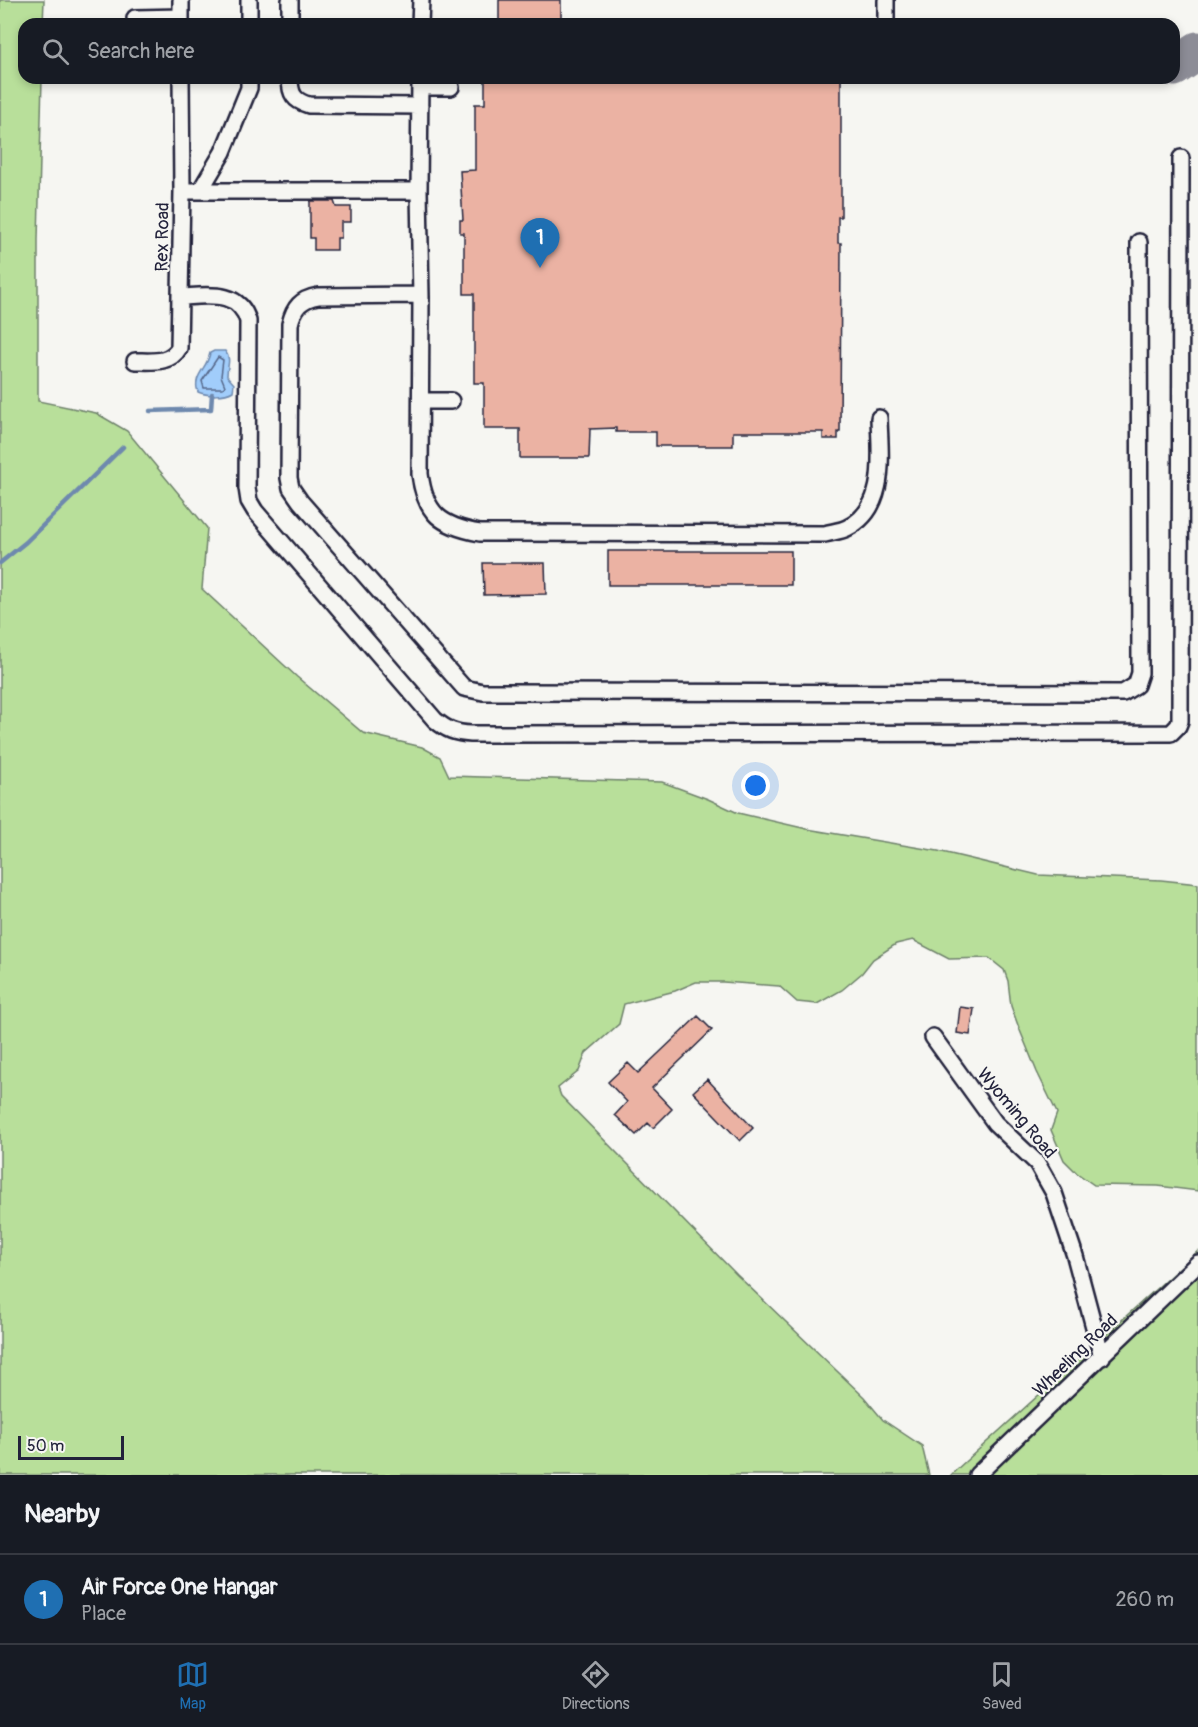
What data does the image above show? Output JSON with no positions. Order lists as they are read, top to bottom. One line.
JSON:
{"streets":{"street":["Rex Road","Wyoming Road","Wheeling Road"]},"crossings":[["Wyoming Road","Wheeling Road"]],"scale_bar":"50 m","page":{"search":"Search here","pins":"1","scale":"50 m","heading":"Nearby","list":[{"mark":"1","name":"Air Force One Hangar","note":"Place","value":"260 m"}],"nav":["Map","Directions","Saved"]}}
